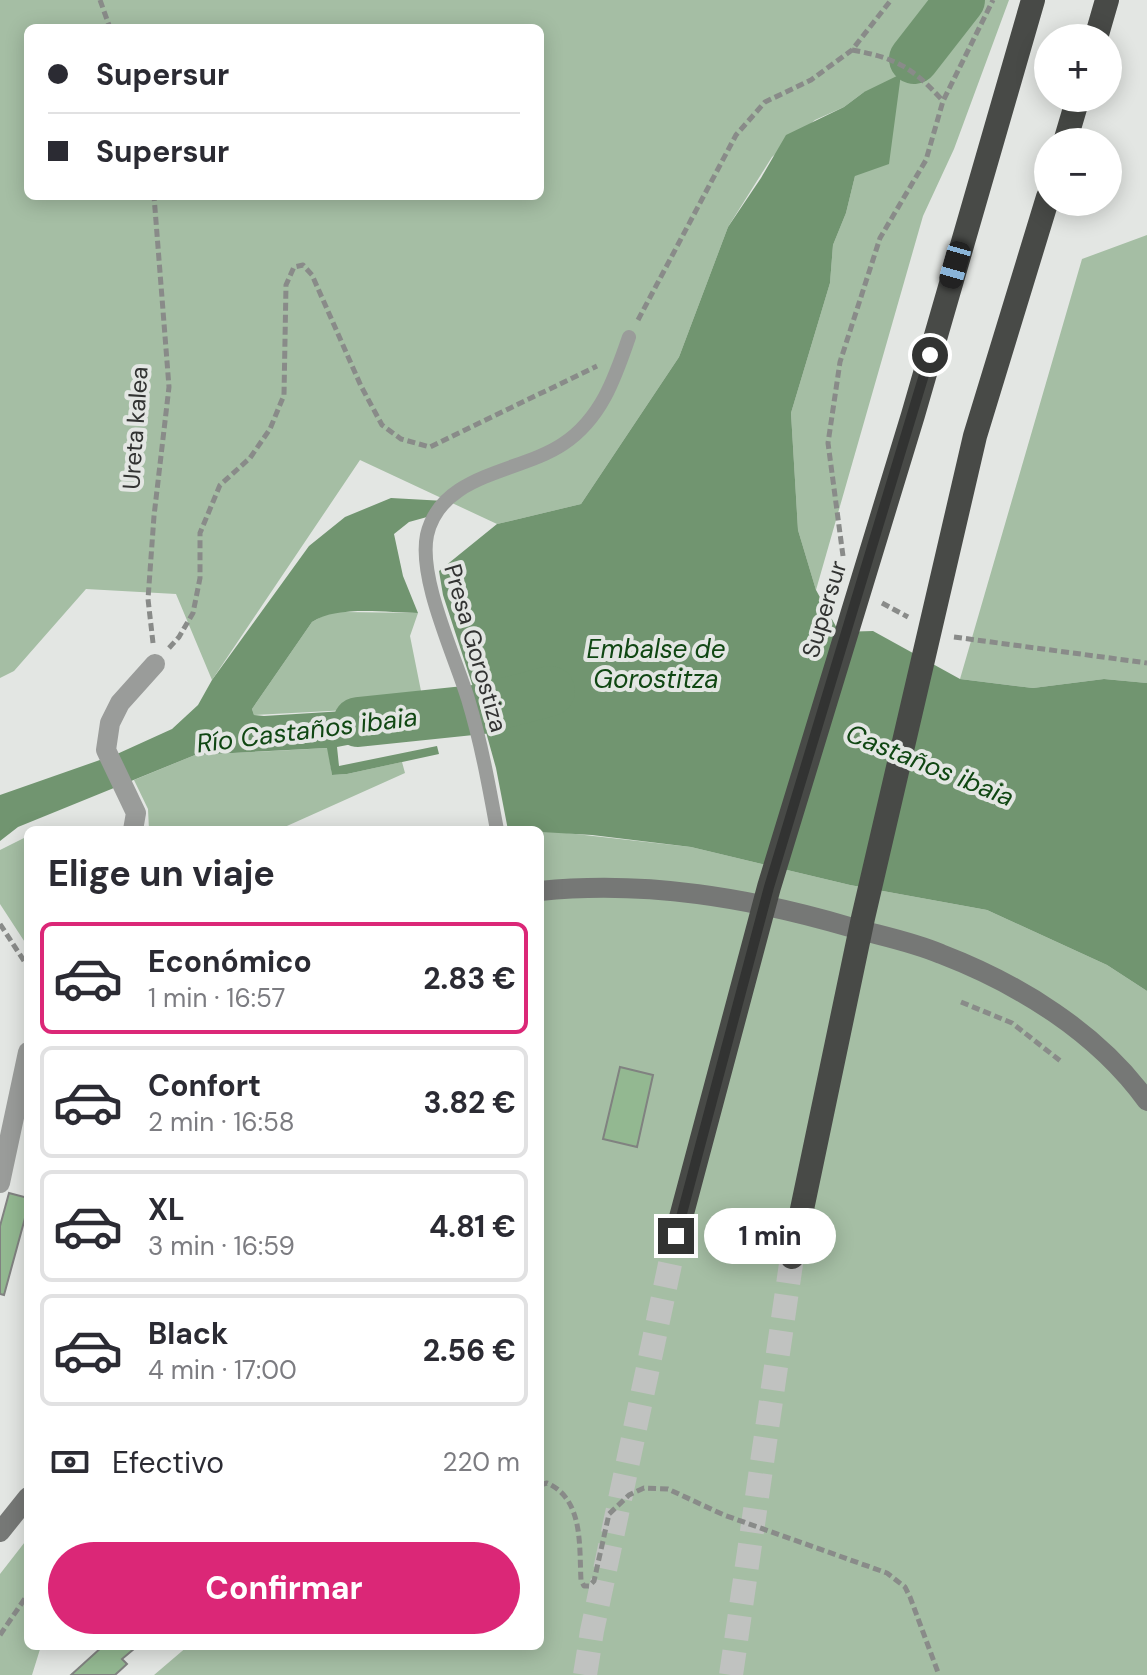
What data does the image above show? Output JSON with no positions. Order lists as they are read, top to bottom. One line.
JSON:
{"streets":{"highway":["Supersur"],"lane":["Presa Gorostiza"],"path":["Ureta kalea"]},"water":["Embalse de Gorostitza","Río Castaños ibaia","Castaños ibaia"],"page":{"map_buttons":["+","−"],"banner":["Supersur","Supersur"],"heading":"Elige un viaje","list":[{"name":"Económico","note":"1 min · 16:57","value":"2.83 €"},{"name":"Confort","note":"2 min · 16:58","value":"3.82 €"},{"name":"XL","note":"3 min · 16:59","value":"4.81 €"},{"name":"Black","note":"4 min · 17:00","value":"2.56 €"}],"bubble":"1 min","pay":["Efectivo","220 m"],"buttons":"Confirmar"}}
